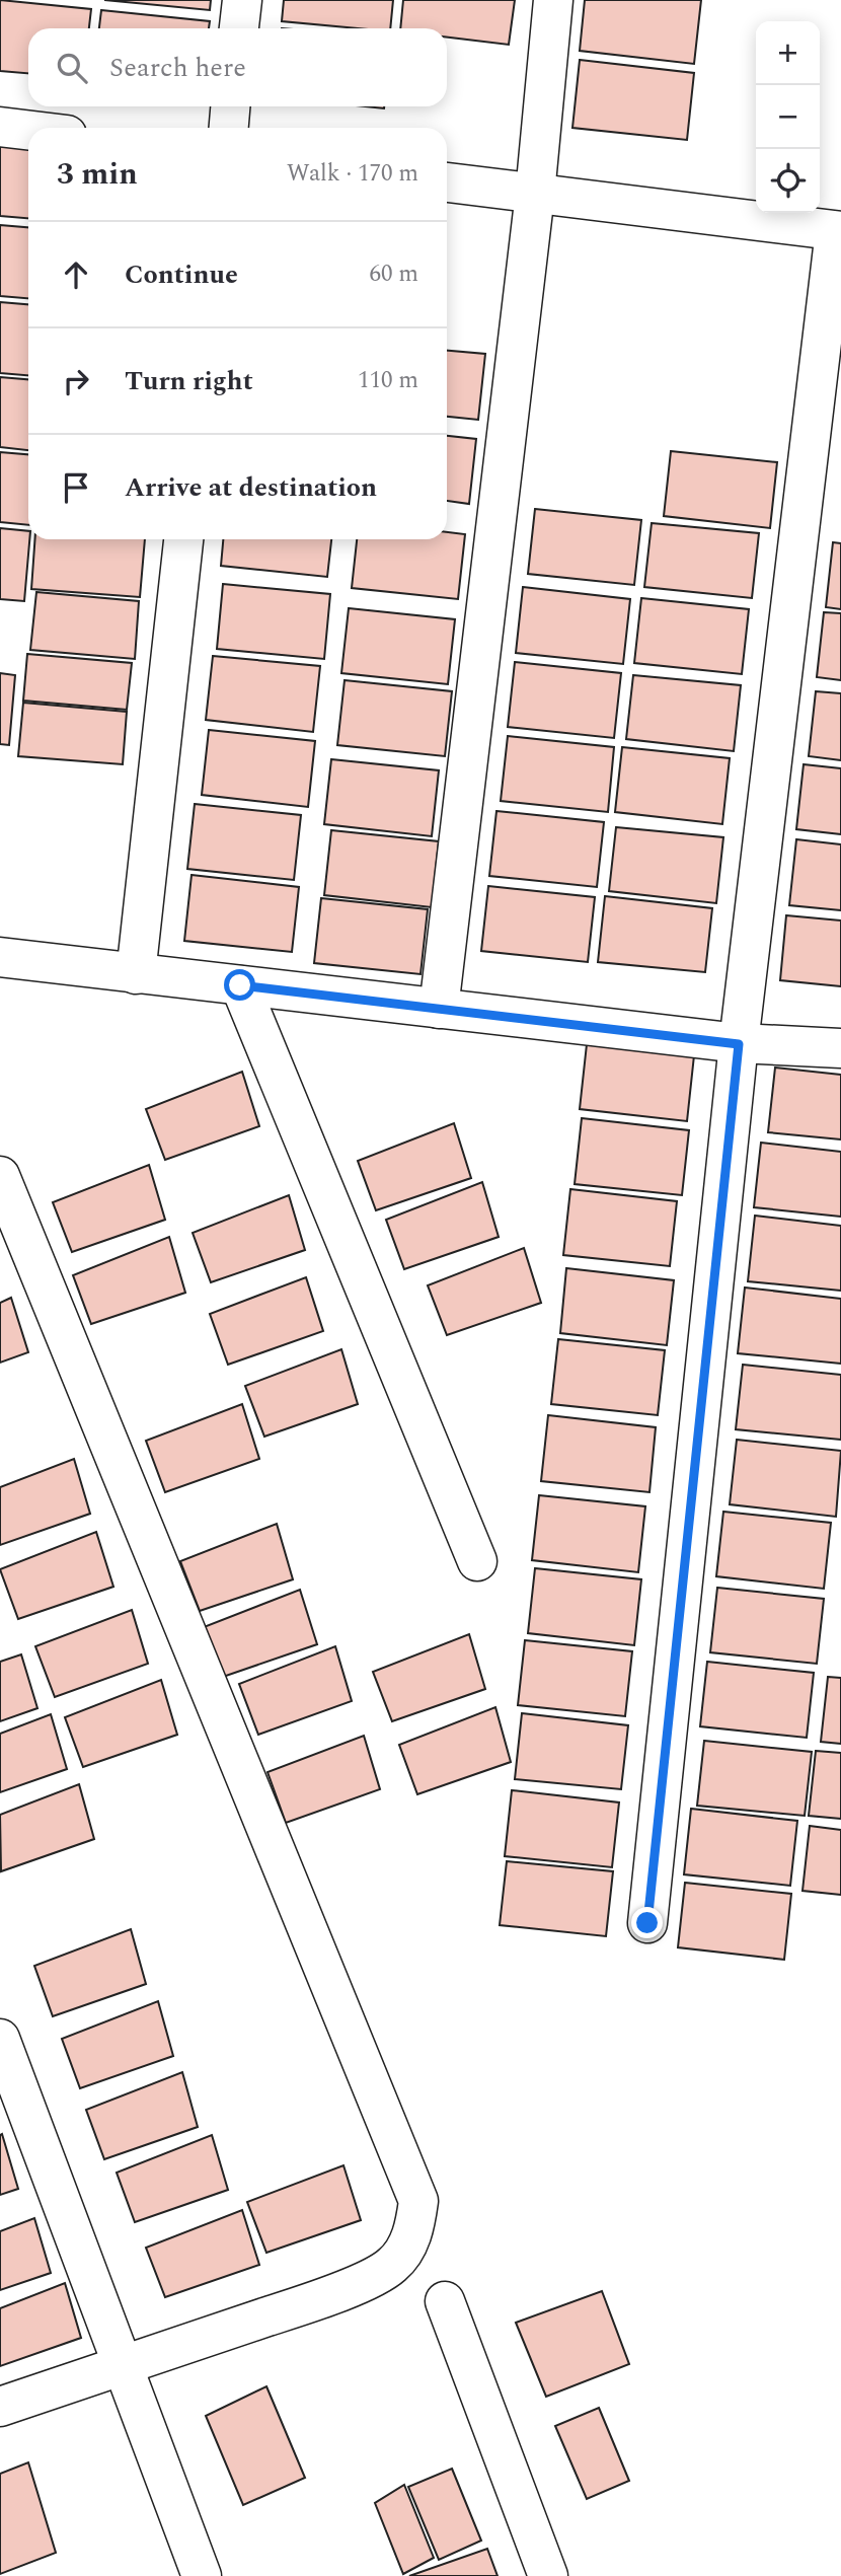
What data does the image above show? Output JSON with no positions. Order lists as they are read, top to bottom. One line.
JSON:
{"page":{"map_buttons":["+","−"],"search":"Search here","heading":["3 min","Walk · 170 m"],"list":[["Continue","60 m"],["Turn right","110 m"],"Arrive at destination"]}}
